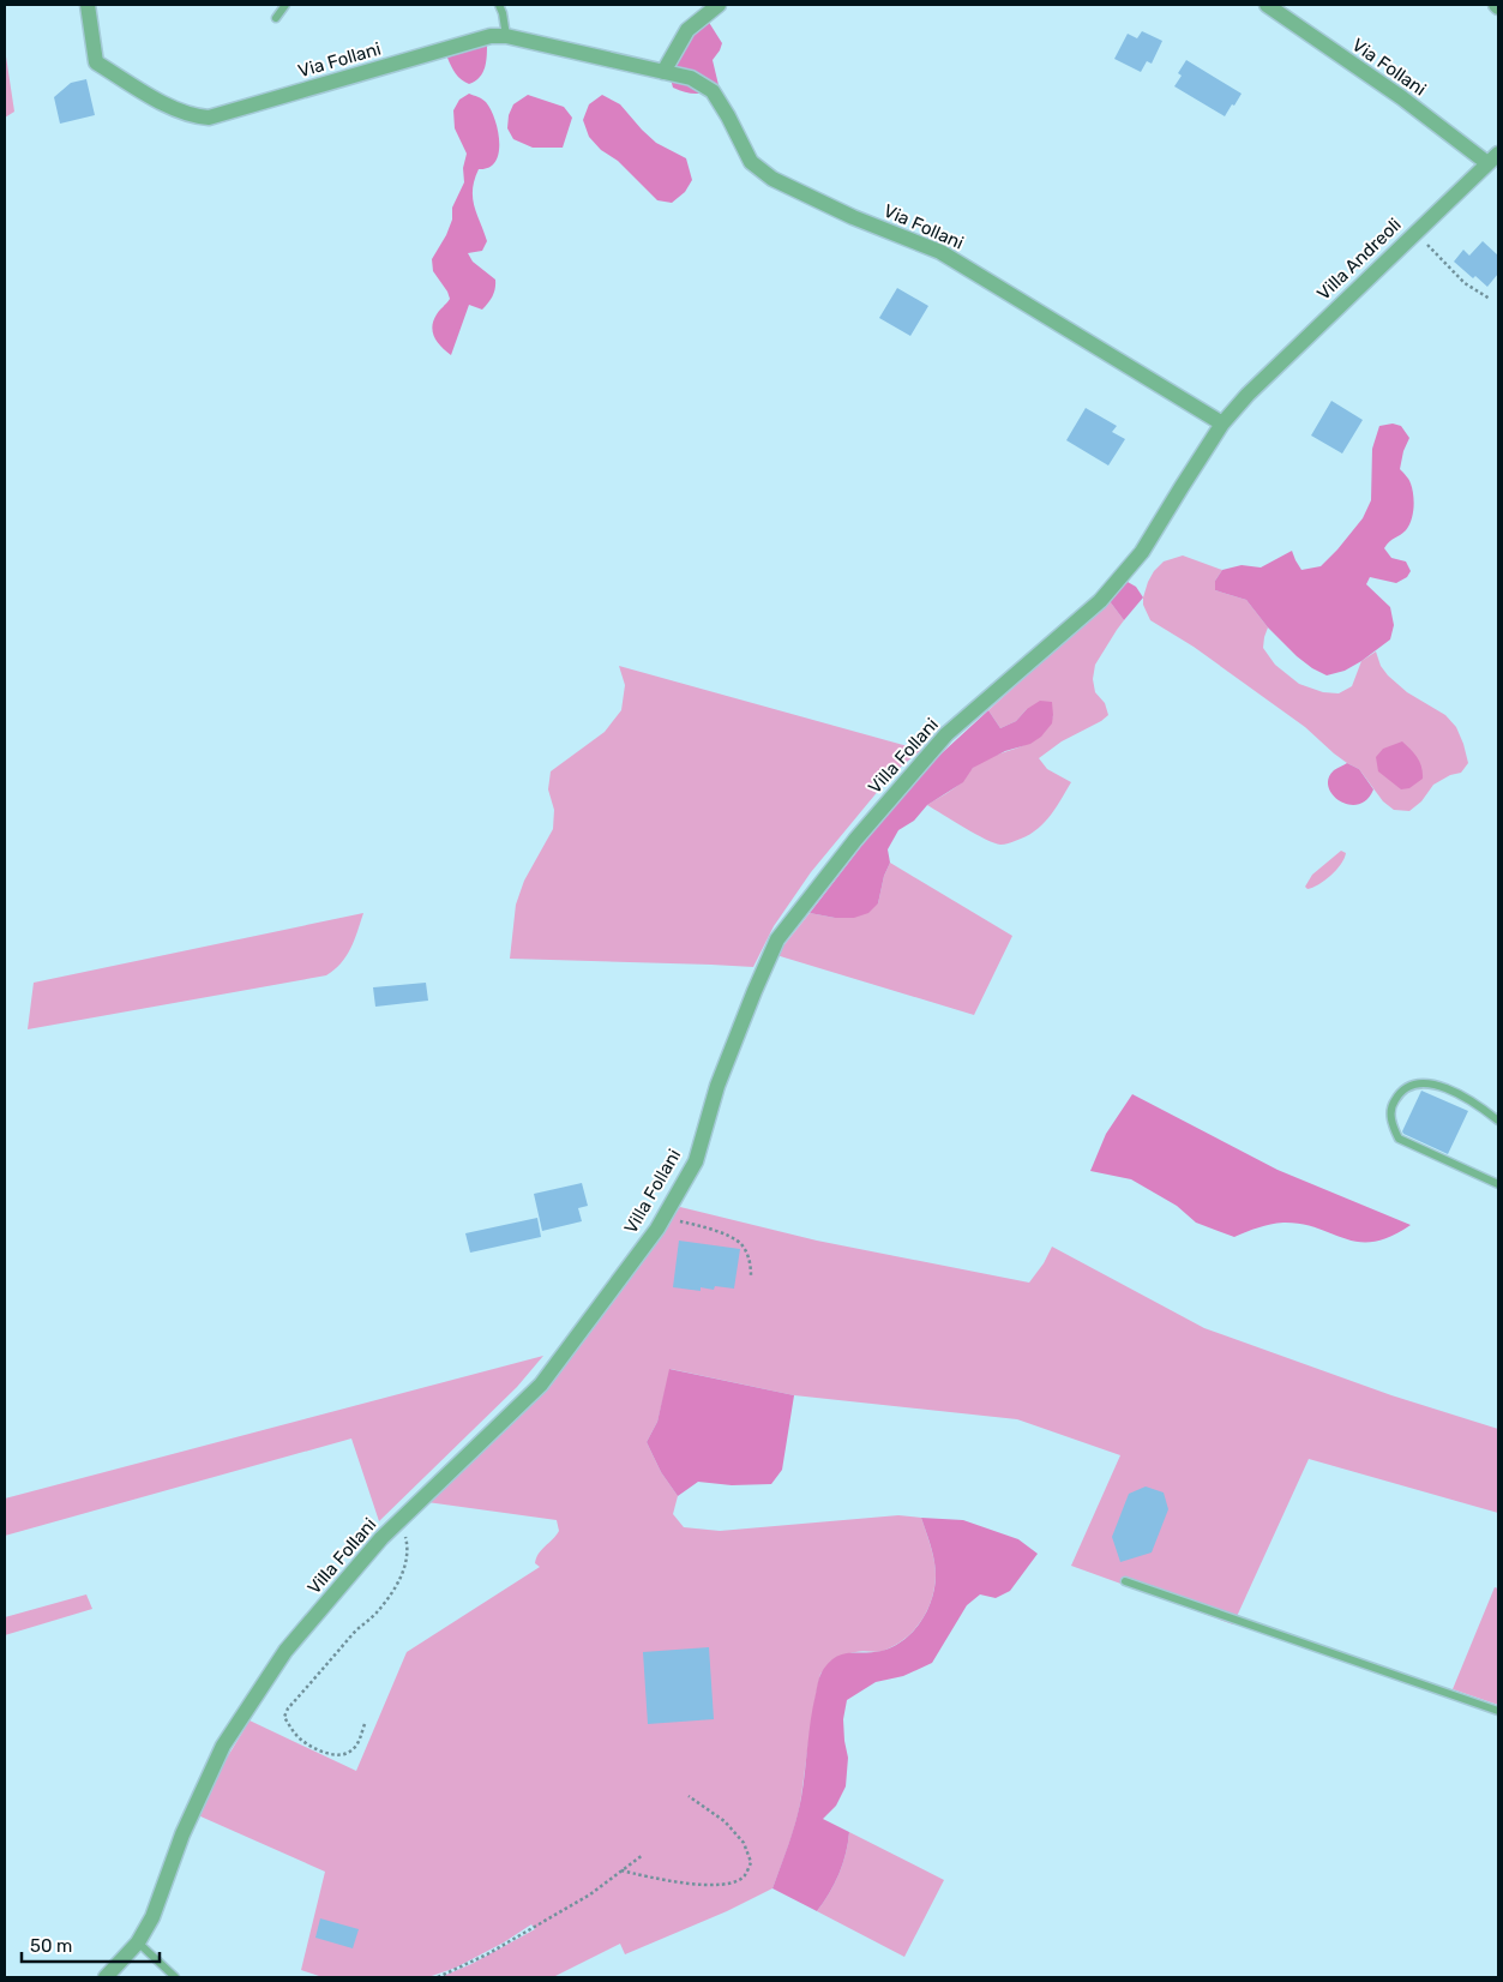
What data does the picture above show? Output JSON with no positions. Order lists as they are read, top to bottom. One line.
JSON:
{"streets":{"street":["Via Follani","Villa Andreoli","Villa Follani"]},"crossings":[["Via Follani","Villa Andreoli"],["Via Follani","Villa Follani"],["Villa Andreoli","Villa Follani"]],"scale_bar":"50 m"}
